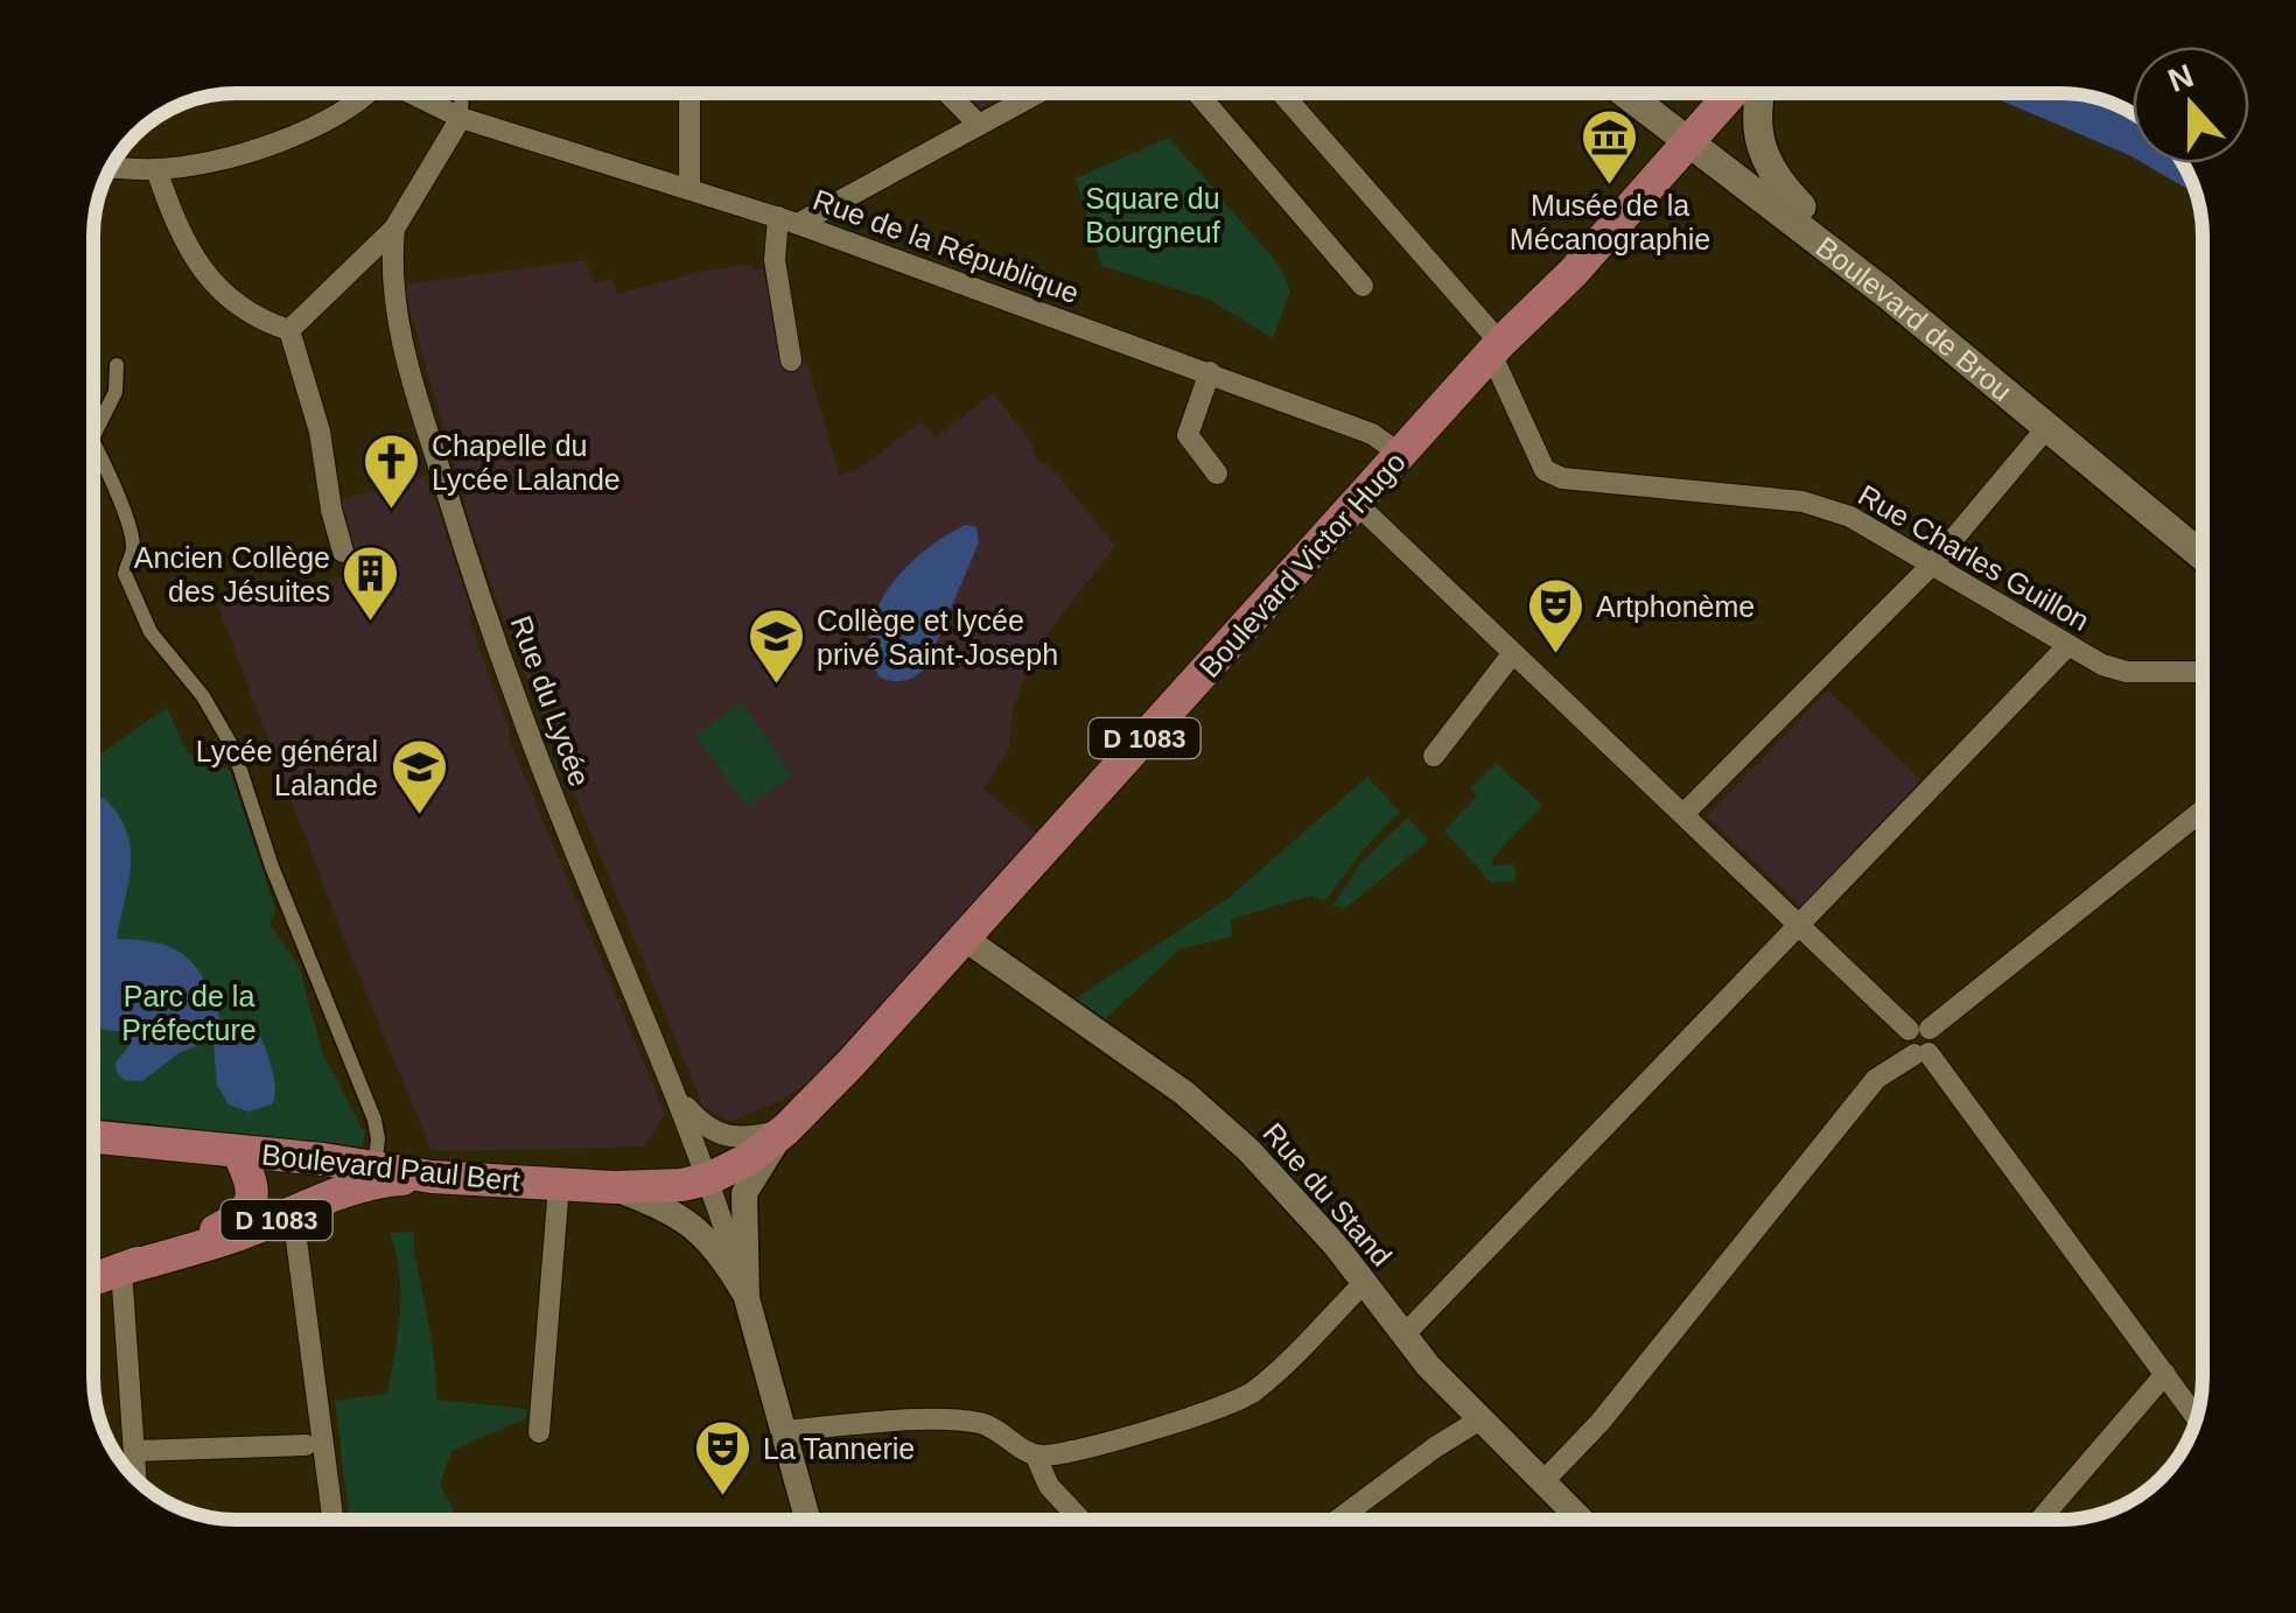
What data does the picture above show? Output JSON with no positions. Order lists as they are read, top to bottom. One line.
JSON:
{"streets":{"main road":["Boulevard de Brou","Boulevard Victor Hugo","D 1083","Boulevard Paul Bert"],"street":["Rue de la République","Rue Charles Guillon","Rue du Lycée","Rue du Stand"]},"crossings":[["Rue de la République","Boulevard Victor Hugo"],["Boulevard de Brou","Boulevard Victor Hugo"],["Boulevard de Brou","D 1083"],["Rue Charles Guillon","Boulevard Victor Hugo"],["Boulevard Victor Hugo","Rue du Lycée"],["Boulevard Victor Hugo","D 1083"],["Boulevard Victor Hugo","Boulevard Paul Bert"],["Boulevard Victor Hugo","Rue du Stand"],["Rue du Lycée","Boulevard Paul Bert"],["D 1083","Boulevard Paul Bert"]],"parks":["Square du Bourgneuf","Parc de la Préfecture"],"places":{"museum":["Musée de la Mécanographie"],"church":["Chapelle du Lycée Lalande"],"building":["Ancien Collège des Jésuites"],"theatre":["Artphonème","La Tannerie"],"school or university":["Collège et lycée privé Saint-Joseph","Lycée général Lalande"]},"north":"top"}
